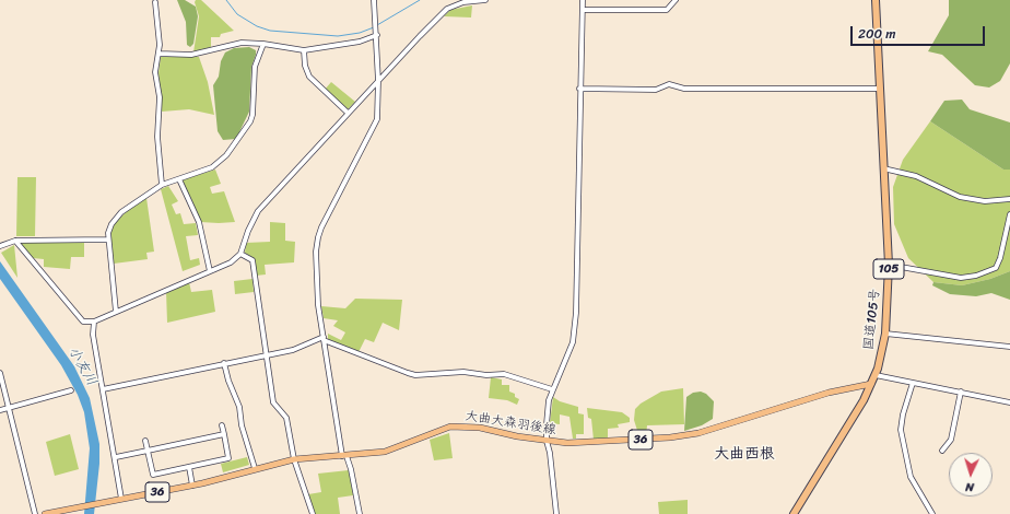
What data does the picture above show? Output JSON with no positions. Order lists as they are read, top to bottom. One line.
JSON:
{"streets":{"highway":["105","国道105号"],"main road":["大曲大森羽後線","36"]},"crossings":[["国道105号","大曲大森羽後線"]],"districts":["大曲西根"],"water":["小友川"],"scale_bar":"200 m","north":"bottom"}
